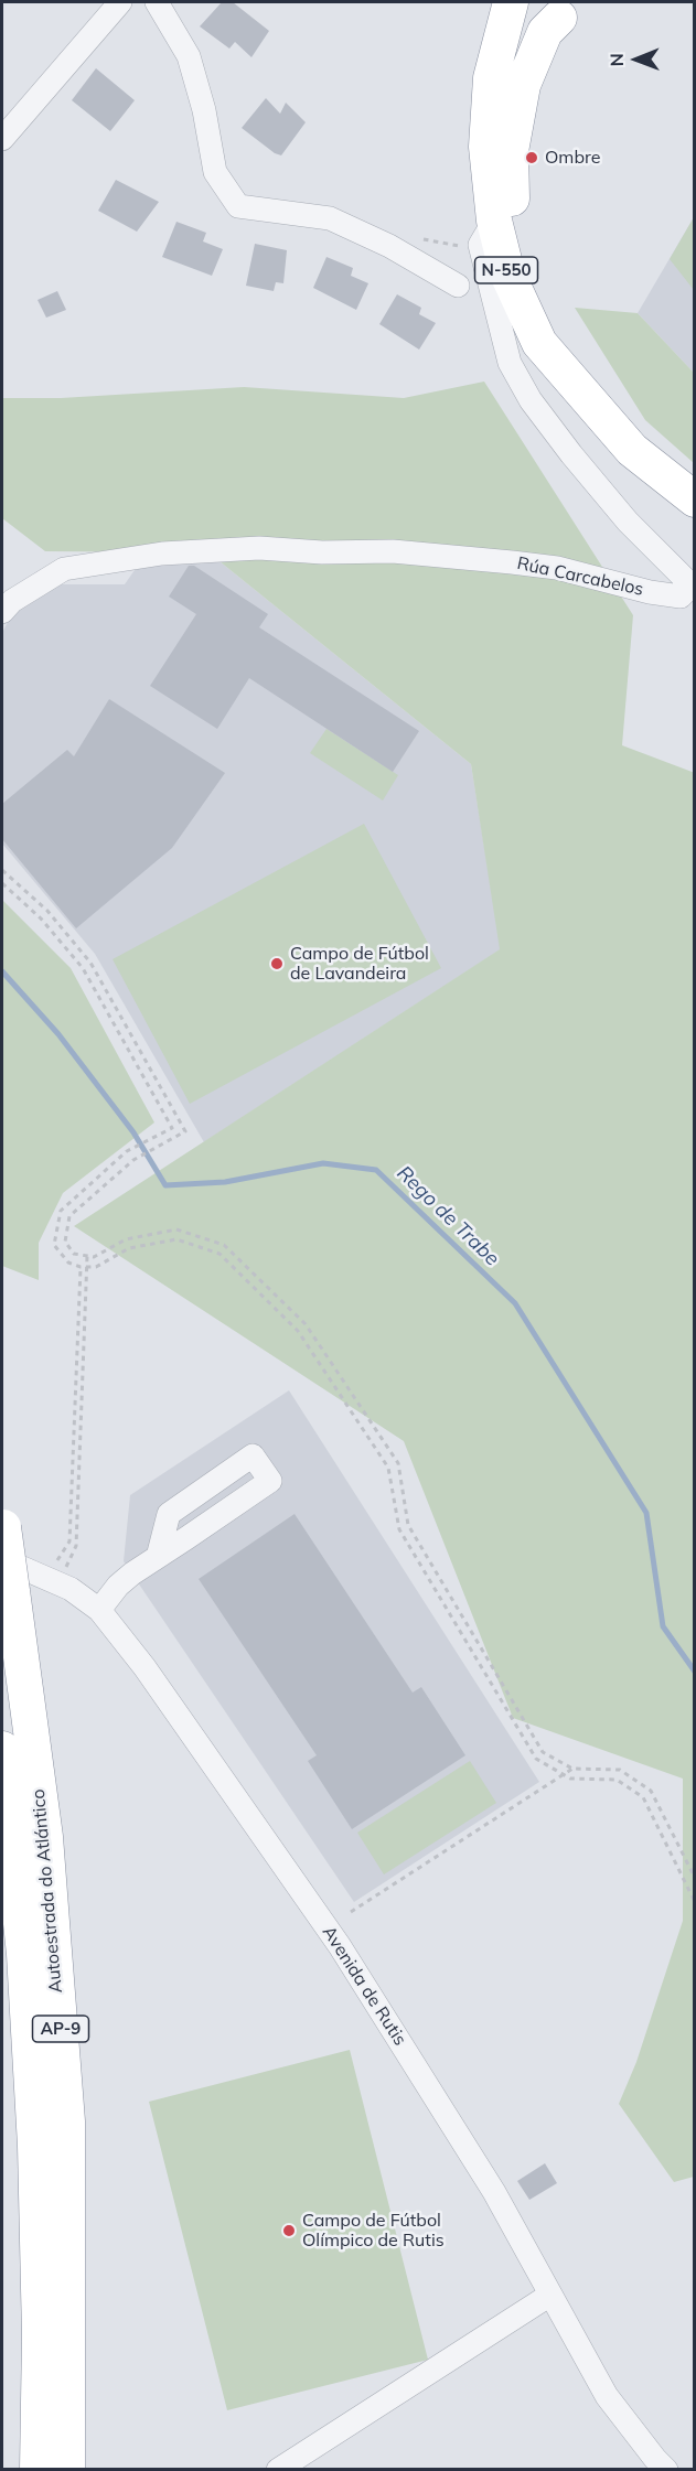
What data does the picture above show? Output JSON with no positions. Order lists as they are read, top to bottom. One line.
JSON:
{"streets":{"highway":["N-550","Autoestrada do Atlántico","AP-9"],"street":["Rúa Carcabelos","Avenida de Rutis"]},"crossings":[["N-550","Rúa Carcabelos"],["Autoestrada do Atlántico","Avenida de Rutis"]],"water":["Rego de Trabe"],"places":["Ombre","Campo de Fútbol de Lavandeira","Campo de Fútbol Olímpico de Rutis"],"north":"left"}
